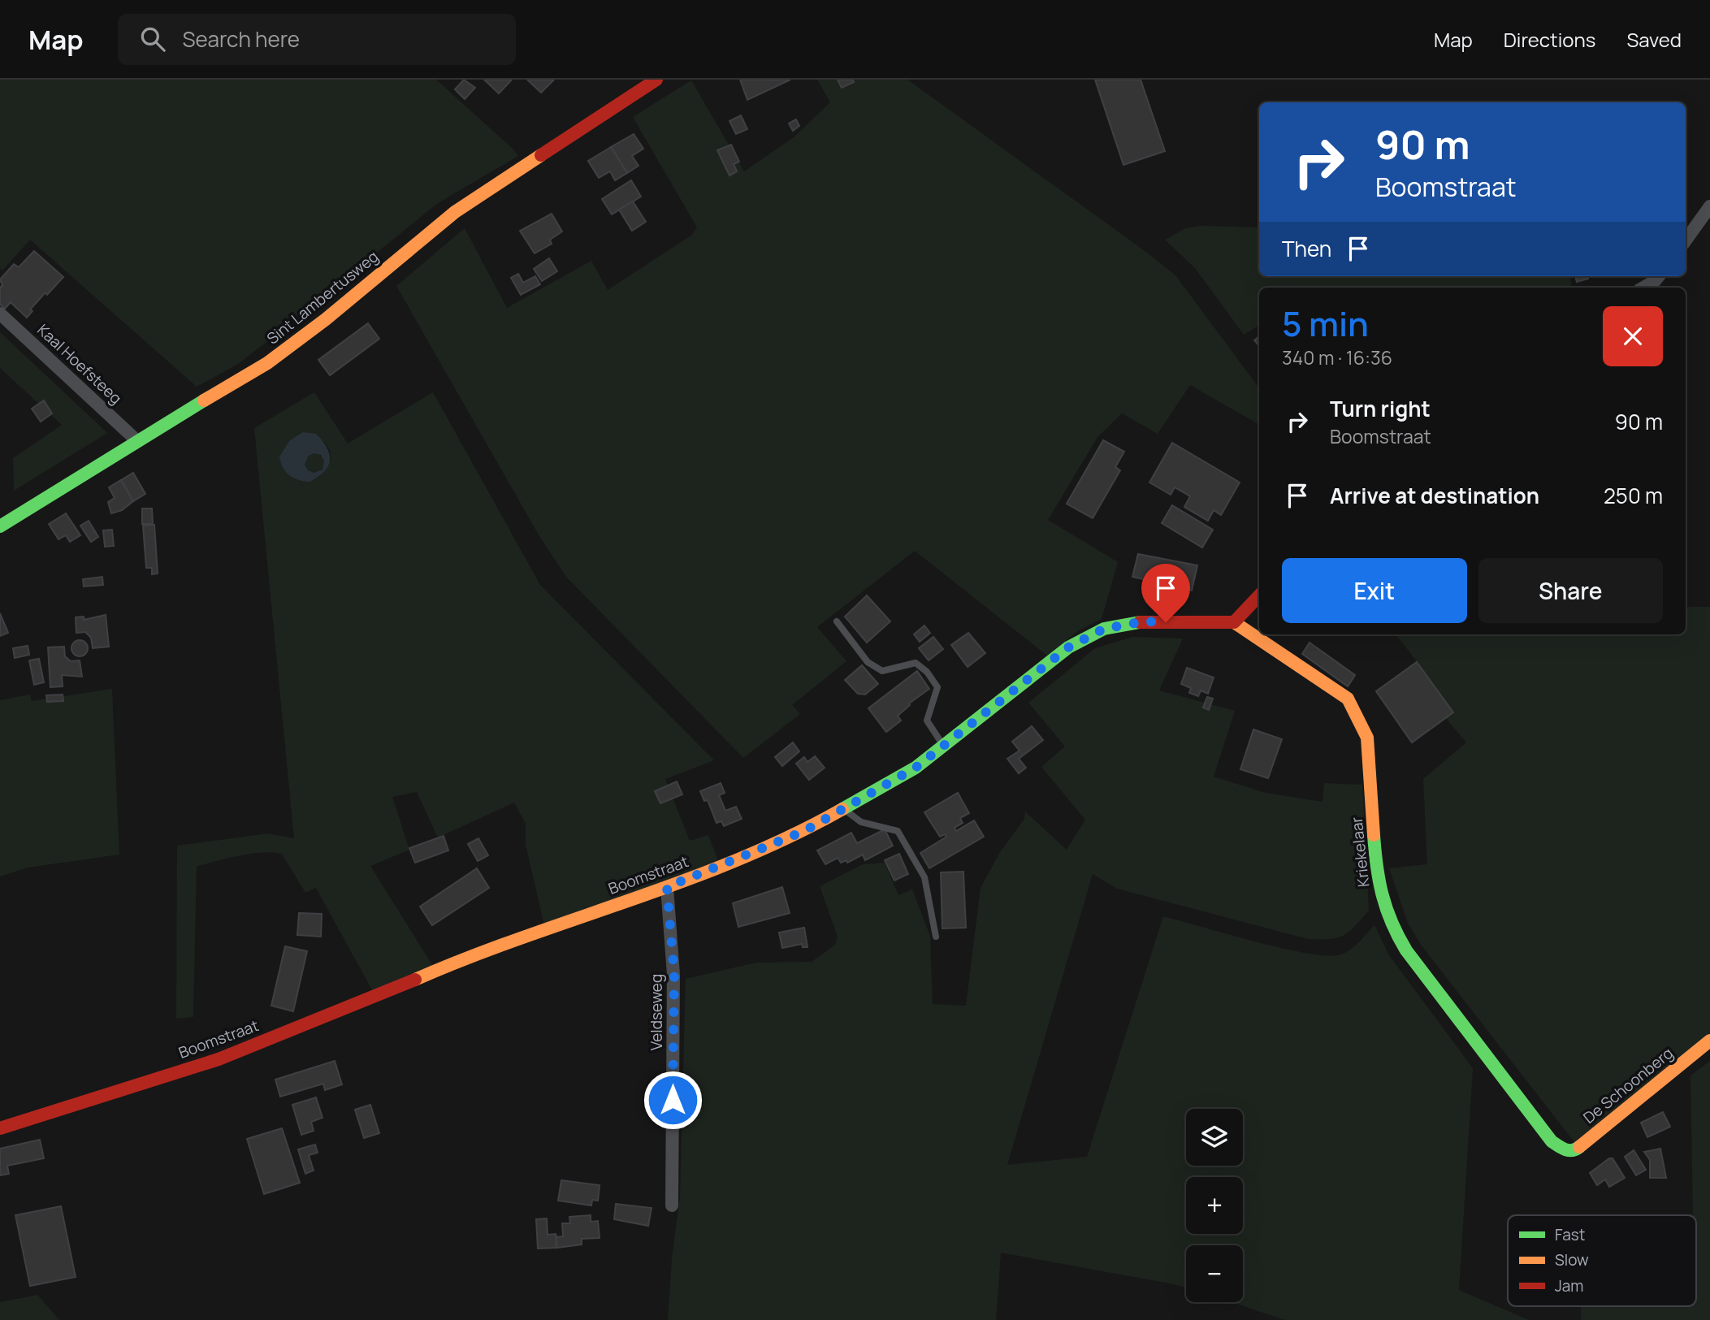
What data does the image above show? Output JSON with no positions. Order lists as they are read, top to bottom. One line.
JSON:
{"streets":{"street":["Sint Lambertusweg","Kaal Hoefsteeg","Kriekelaar","Boomstraat","Veldseweg","De Schoonberg"]},"crossings":[["Sint Lambertusweg","Kaal Hoefsteeg"],["Kriekelaar","Boomstraat"],["Kriekelaar","De Schoonberg"],["Boomstraat","Veldseweg"]],"legend":["Fast","Slow","Jam"],"page":{"header":"Map","search":"Search here","nav":["Map","Directions","Saved"],"turn":["90 m","Boomstraat"],"then":"Then","heading":["5 min","340 m · 16:36"],"list":[{"name":"Turn right","note":"Boomstraat","value":"90 m"},{"name":"Arrive at destination","value":"250 m"}],"buttons":["Exit","Share"],"map_buttons":["+","−"]}}
